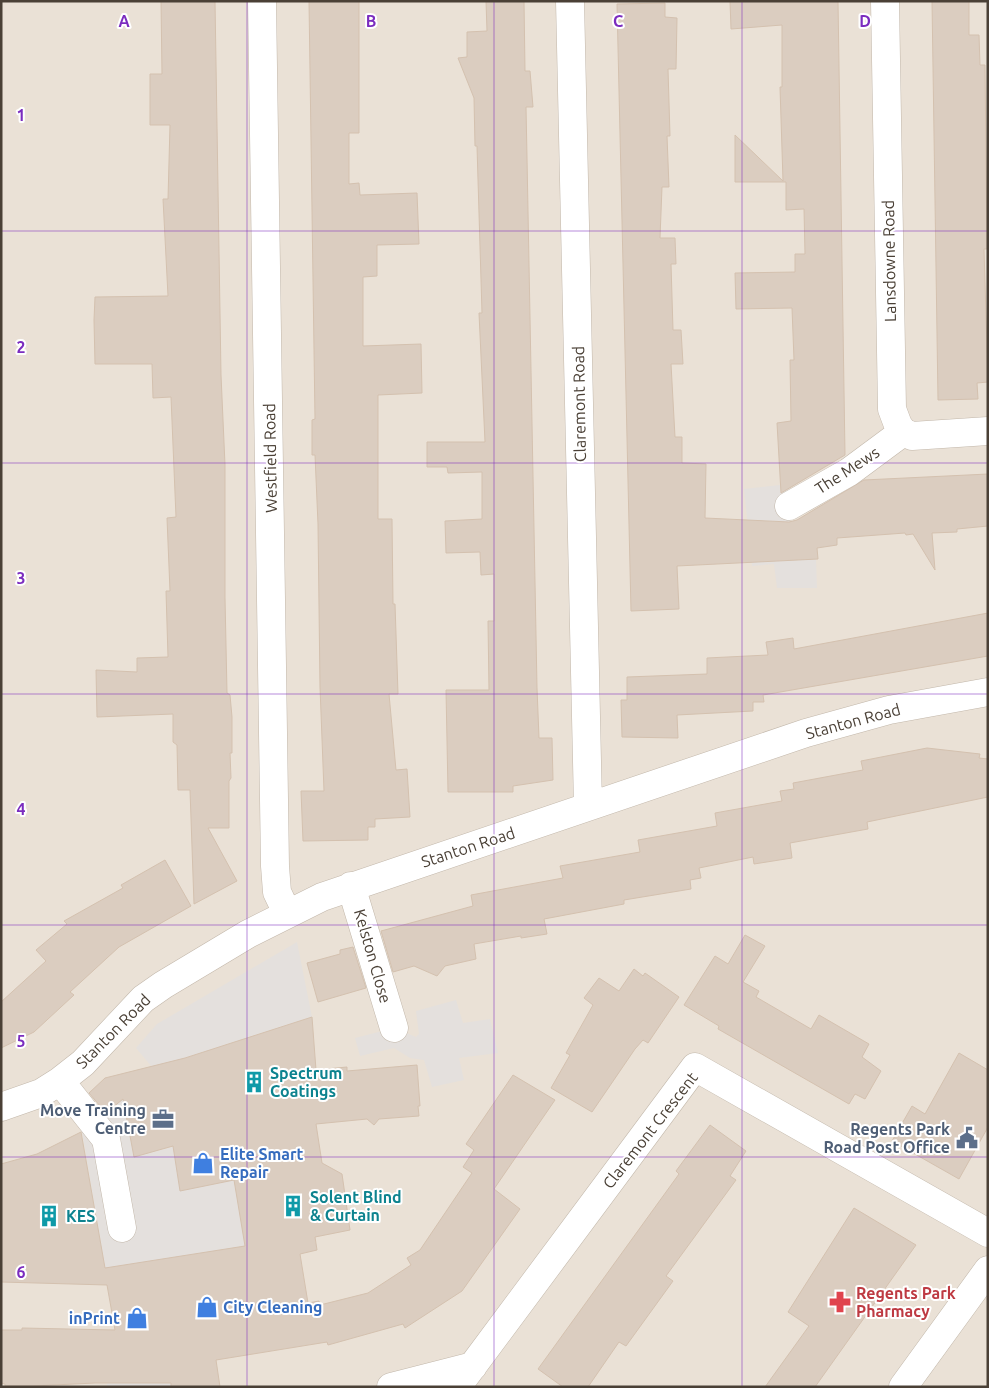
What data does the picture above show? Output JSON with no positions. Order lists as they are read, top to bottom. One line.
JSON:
{"streets":{"street":["Lansdowne Road","Claremont Road","Westfield Road","The Mews","Stanton Road","Kelston Close","Claremont Crescent"]},"crossings":[["Lansdowne Road","The Mews"],["Claremont Road","Stanton Road"],["Westfield Road","Stanton Road"],["Stanton Road","Kelston Close"]],"places":{"building":["Spectrum Coatings","Solent Blind & Curtain","KES"],"office":["Move Training Centre"],"public building":["Regents Park Road Post Office"],"shop":["Elite Smart Repair","City Cleaning","inPrint"],"pharmacy":["Regents Park Pharmacy"]},"grid":{"columns":["A","B","C","D"],"rows":["1","2","3","4","5","6"]}}
